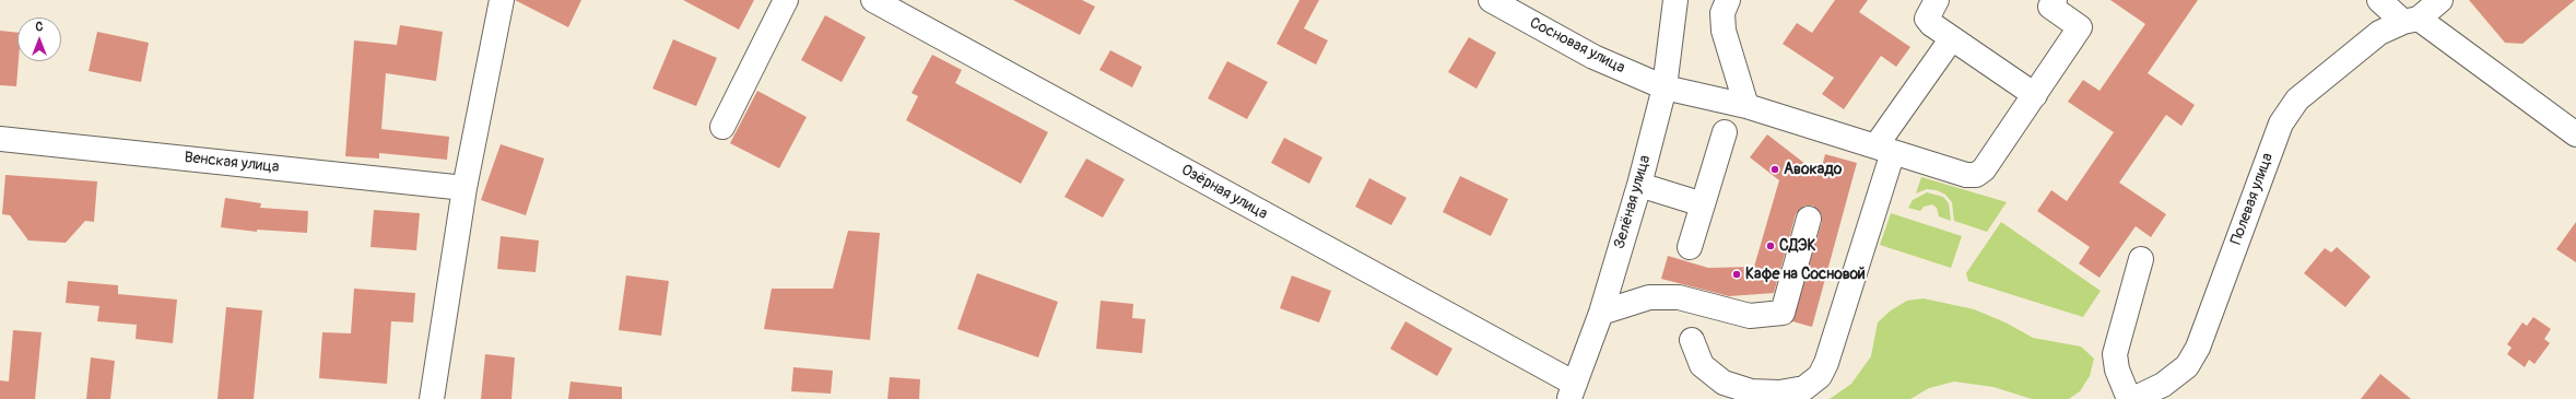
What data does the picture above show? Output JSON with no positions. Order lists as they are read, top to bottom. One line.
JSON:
{"streets":{"street":["Сосновая улица","Венская улица","Озёрная улица","Полевая улица","Зелёная улица"]},"crossings":[["Сосновая улица","Зелёная улица"],["Озёрная улица","Зелёная улица"]],"places":["Авокадо","СДЭК","Кафе на Сосновой"],"north":"top"}
